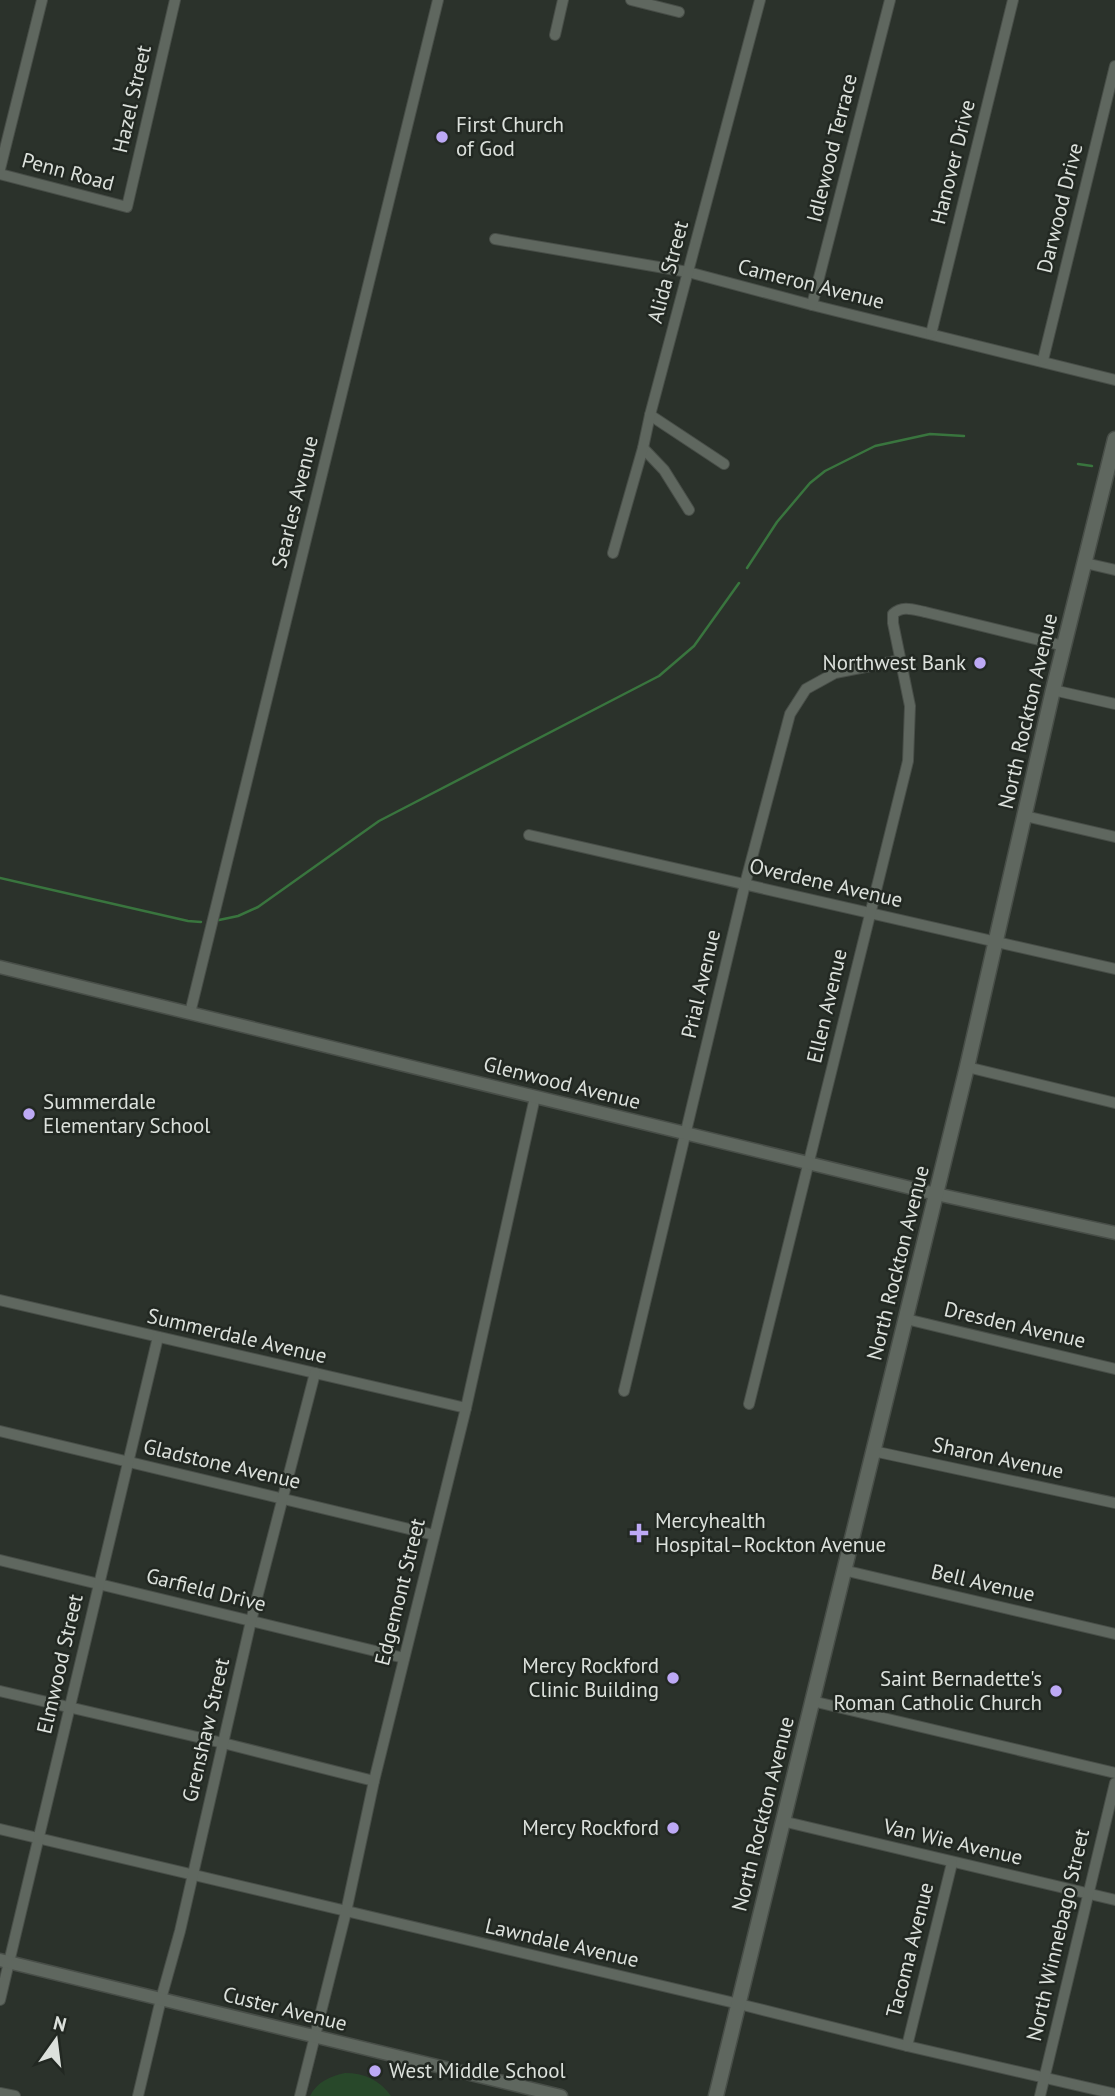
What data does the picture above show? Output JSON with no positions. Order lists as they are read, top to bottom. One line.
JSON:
{"streets":{"main road":["North Rockton Avenue"],"street":["Hazel Street","Idlewood Terrace","Hanover Drive","Penn Road","Darwood Drive","Alida Street","Cameron Avenue","Searles Avenue","Overdene Avenue","Prial Avenue","Ellen Avenue","Glenwood Avenue","Dresden Avenue","Summerdale Avenue","Sharon Avenue","Gladstone Avenue","Bell Avenue","Garfield Drive","Edgemont Street","Elmwood Street","Grenshaw Street","Van Wie Avenue","North Winnebago Street","Lawndale Avenue","Tacoma Avenue","Custer Avenue"]},"crossings":[["Hazel Street","Penn Road"],["Idlewood Terrace","Cameron Avenue"],["Hanover Drive","Cameron Avenue"],["Darwood Drive","Cameron Avenue"],["Alida Street","Cameron Avenue"],["Searles Avenue","Glenwood Avenue"],["North Rockton Avenue","Overdene Avenue"],["North Rockton Avenue","Ellen Avenue"],["North Rockton Avenue","Glenwood Avenue"],["North Rockton Avenue","Dresden Avenue"],["North Rockton Avenue","Sharon Avenue"],["North Rockton Avenue","Bell Avenue"],["North Rockton Avenue","Van Wie Avenue"],["North Rockton Avenue","Lawndale Avenue"],["Overdene Avenue","Prial Avenue"],["Overdene Avenue","Ellen Avenue"],["Prial Avenue","Ellen Avenue"],["Prial Avenue","Glenwood Avenue"],["Ellen Avenue","Glenwood Avenue"],["Glenwood Avenue","Edgemont Street"],["Summerdale Avenue","Edgemont Street"],["Summerdale Avenue","Elmwood Street"],["Summerdale Avenue","Grenshaw Street"],["Gladstone Avenue","Edgemont Street"],["Gladstone Avenue","Elmwood Street"],["Gladstone Avenue","Grenshaw Street"],["Garfield Drive","Edgemont Street"],["Garfield Drive","Elmwood Street"],["Garfield Drive","Grenshaw Street"],["Edgemont Street","Lawndale Avenue"],["Edgemont Street","Custer Avenue"],["Elmwood Street","Lawndale Avenue"],["Elmwood Street","Custer Avenue"],["Grenshaw Street","Lawndale Avenue"],["Grenshaw Street","Custer Avenue"],["Van Wie Avenue","North Winnebago Street"],["Van Wie Avenue","Tacoma Avenue"],["North Winnebago Street","Lawndale Avenue"],["Lawndale Avenue","Tacoma Avenue"]],"places":{"other":["First Church of God","Northwest Bank","Summerdale Elementary School","Mercy Rockford Clinic Building","Saint Bernadette's Roman Catholic Church","Mercy Rockford","West Middle School"],"health":["Mercyhealth Hospital–Rockton Avenue"]},"north":"top"}
